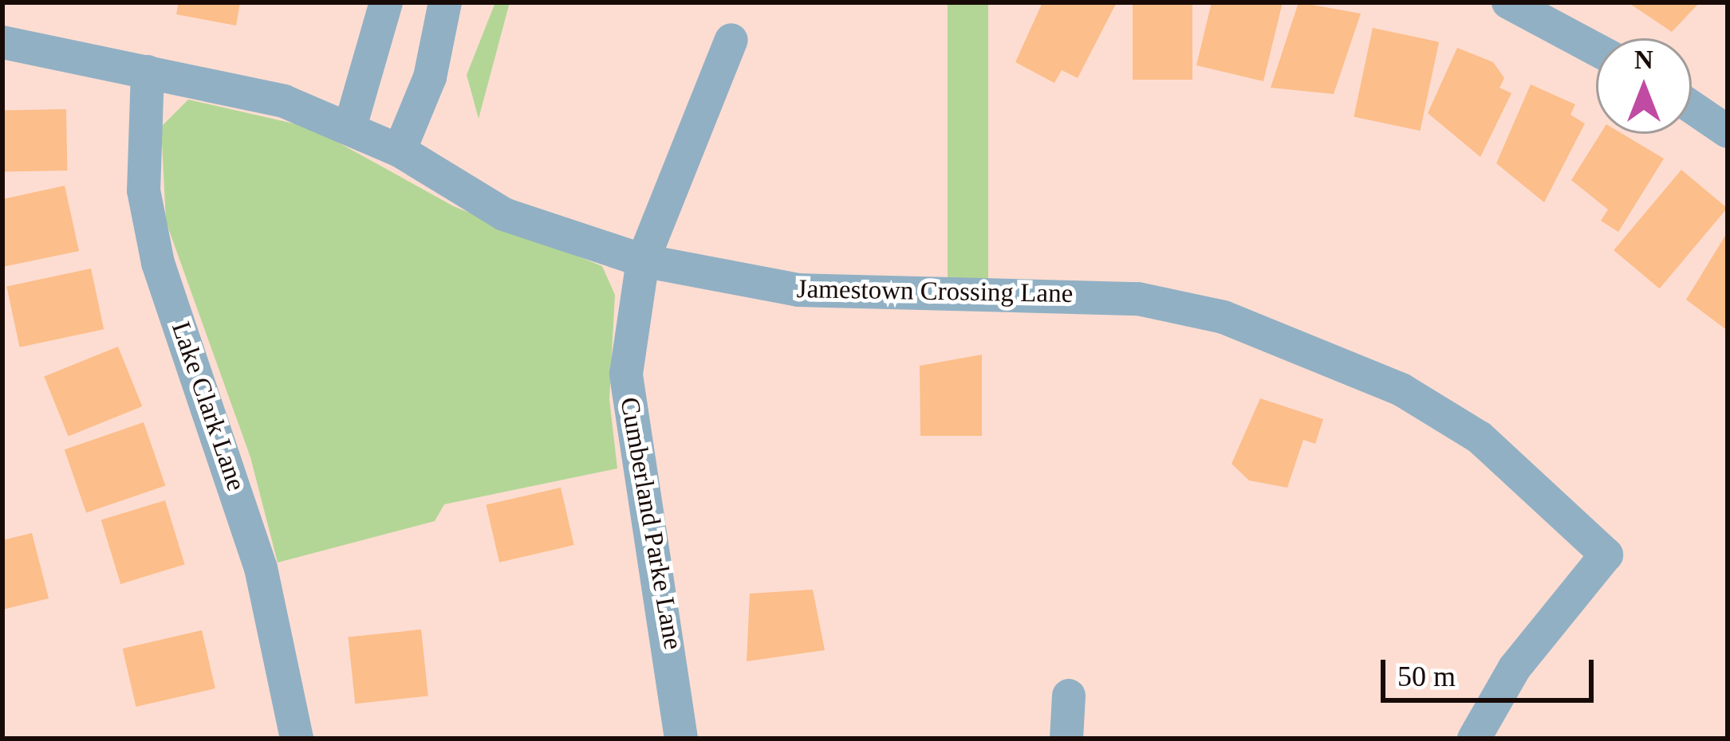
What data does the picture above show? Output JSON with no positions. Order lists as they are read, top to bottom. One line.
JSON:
{"streets":{"street":["Jamestown Crossing Lane","Lake Clark Lane","Cumberland Parke Lane"]},"crossings":[["Jamestown Crossing Lane","Lake Clark Lane"],["Jamestown Crossing Lane","Cumberland Parke Lane"]],"scale_bar":"50 m","north":"top"}
